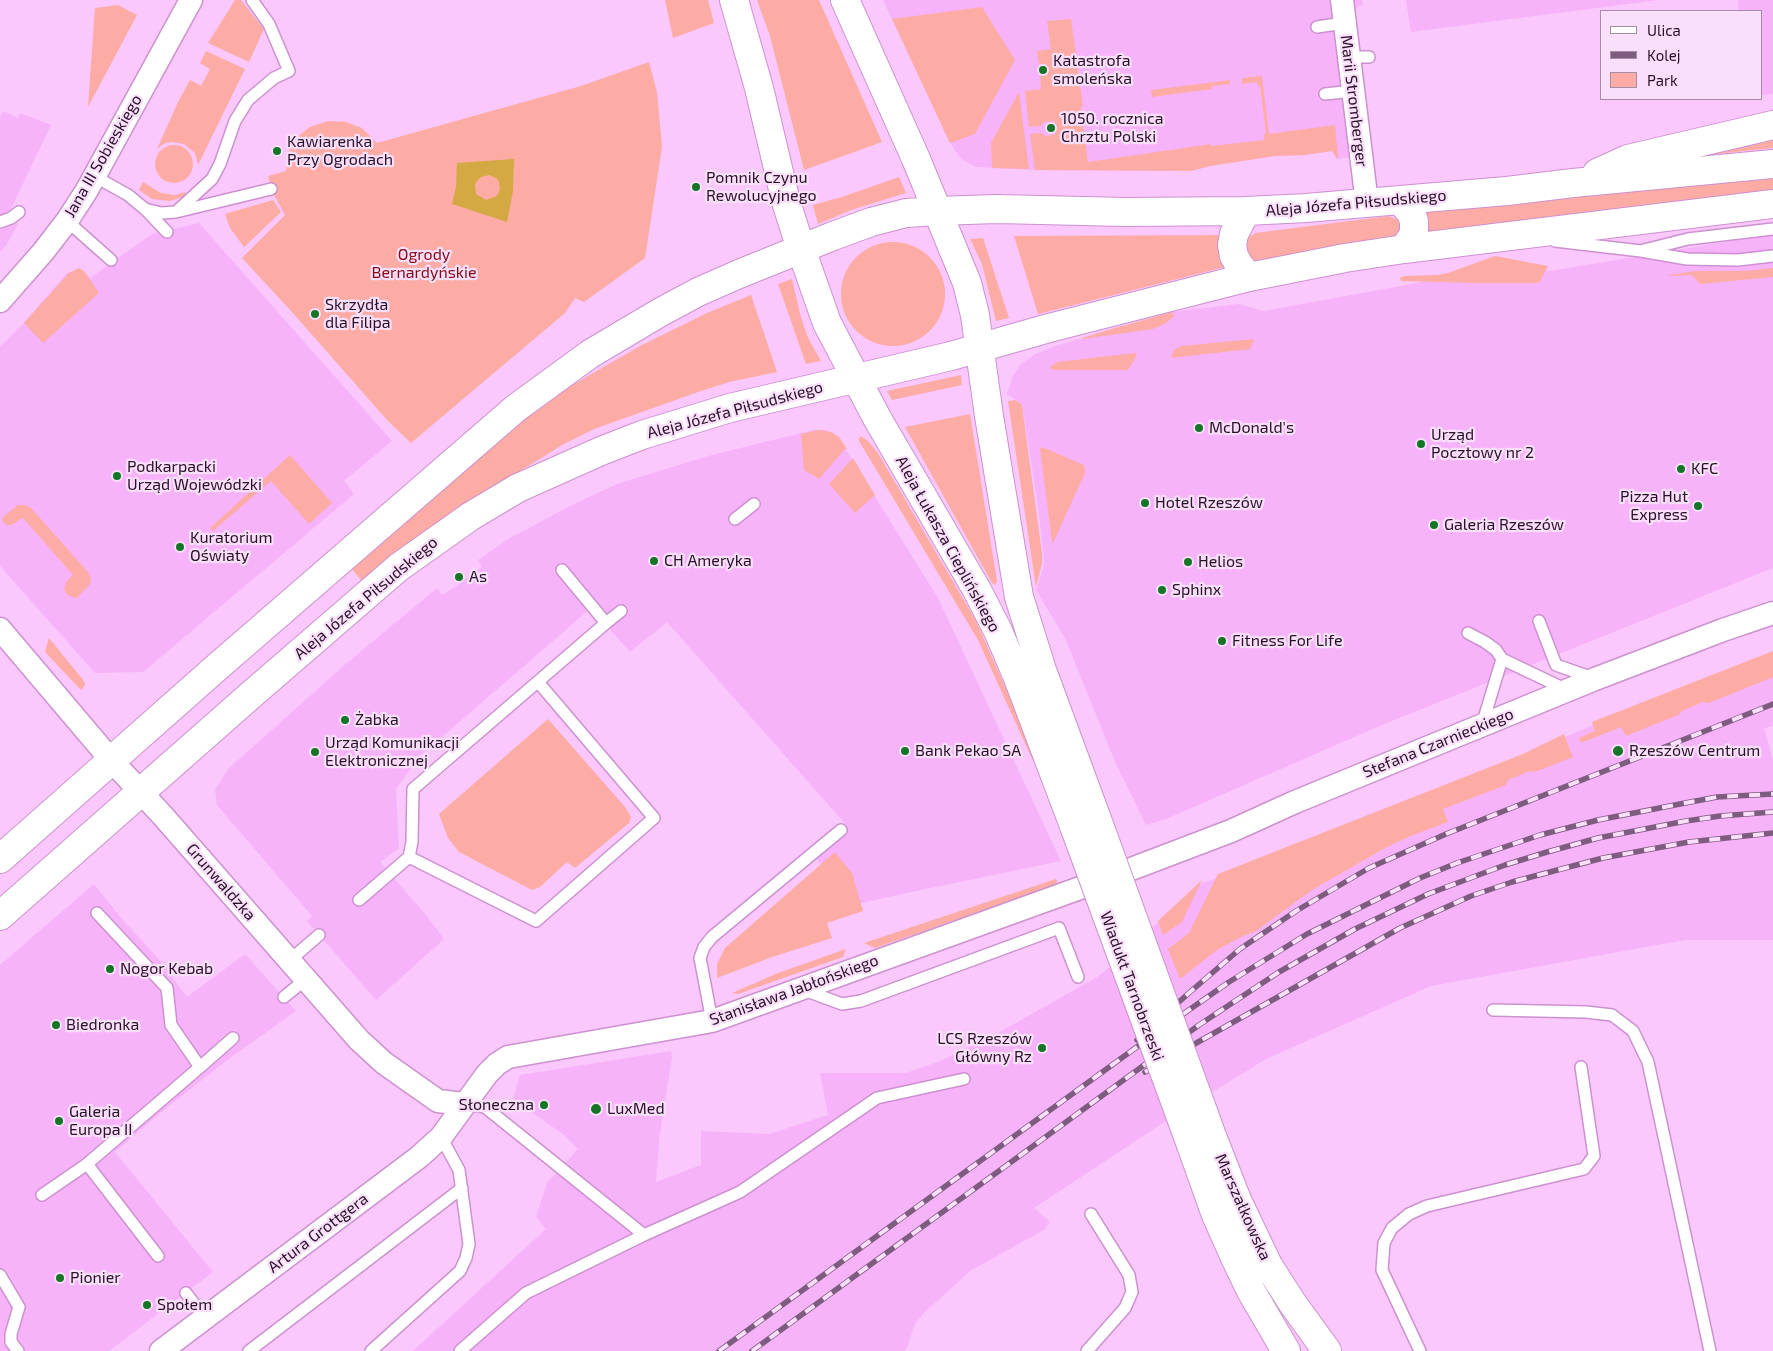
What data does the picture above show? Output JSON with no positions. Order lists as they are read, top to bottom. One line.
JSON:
{"streets":{"main road":["Aleja Józefa Piłsudskiego","Aleja Łukasza Cieplińskiego","Wiadukt Tarnobrzeski","Marszałkowska"],"street":["Marii Stromberger","Jana III Sobieskiego","Stefana Czarnieckiego","Grunwaldzka","Stanisława Jabłońskiego","Artura Grottgera"]},"crossings":[["Marii Stromberger","Aleja Józefa Piłsudskiego"],["Aleja Józefa Piłsudskiego","Aleja Łukasza Cieplińskiego"],["Aleja Józefa Piłsudskiego","Grunwaldzka"],["Aleja Łukasza Cieplińskiego","Wiadukt Tarnobrzeski"],["Stefana Czarnieckiego","Stanisława Jabłońskiego"],["Grunwaldzka","Stanisława Jabłońskiego"],["Grunwaldzka","Artura Grottgera"],["Wiadukt Tarnobrzeski","Marszałkowska"],["Stanisława Jabłońskiego","Artura Grottgera"]],"parks":["Ogrody Bernardyńskie"],"places":["Katastrofa smoleńska","1050. rocznica Chrztu Polski","Kawiarenka Przy Ogrodach","Pomnik Czynu Rewolucyjnego","Skrzydła dla Filipa","McDonald's","Urząd Pocztowy nr 2","KFC","Podkarpacki Urząd Wojewódzki","Hotel Rzeszów","Pizza Hut Express","Galeria Rzeszów","Kuratorium Oświaty","CH Ameryka","Helios","As","Sphinx","Fitness For Life","Żabka","Bank Pekao SA","Rzeszów Centrum","Urząd Komunikacji Elektronicznej","Nogor Kebab","Biedronka","LCS Rzeszów Główny Rz","Słoneczna","LuxMed","Galeria Europa II","Pionier","Społem"],"legend":["Ulica","Kolej","Park"]}
